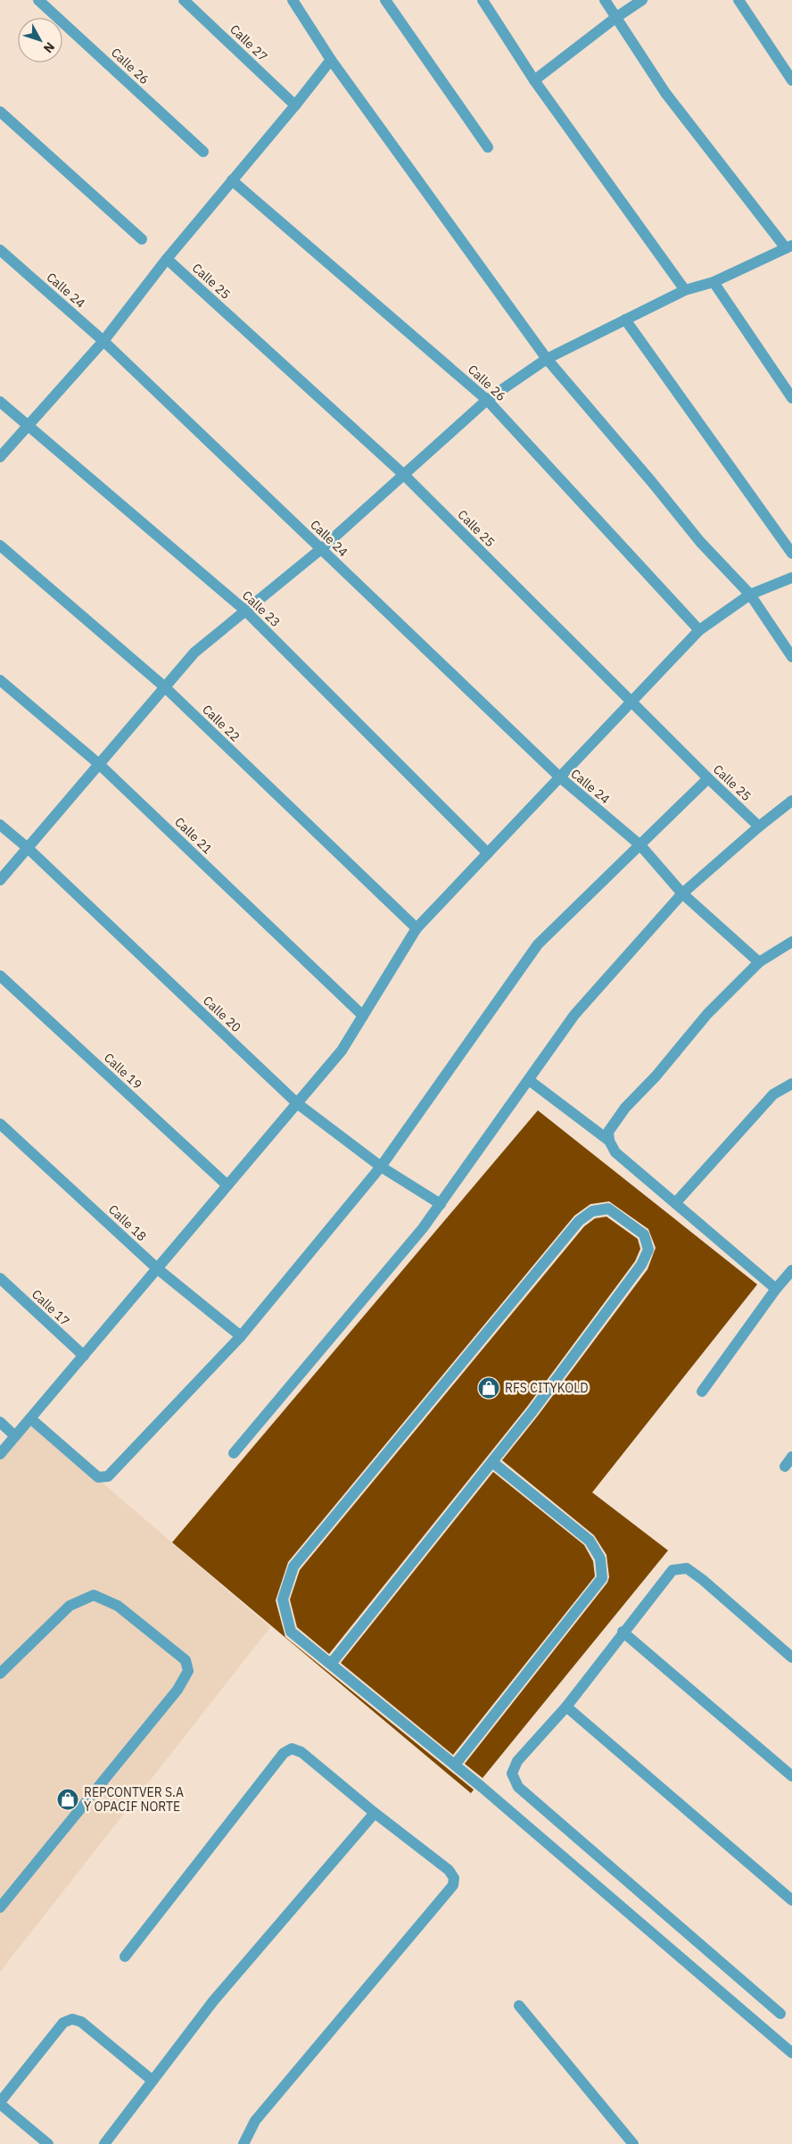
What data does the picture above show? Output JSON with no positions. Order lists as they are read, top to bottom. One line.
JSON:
{"streets":{"street":["Calle 27","Calle 26","Calle 25","Calle 24","Calle 23","Calle 22","Calle 21","Calle 20","Calle 19","Calle 18","Calle 17"]},"places":{"shop":["RFS CITYKOLD","REPCONTVER S.A Y OPACIF NORTE"]},"north":"bottom right"}
